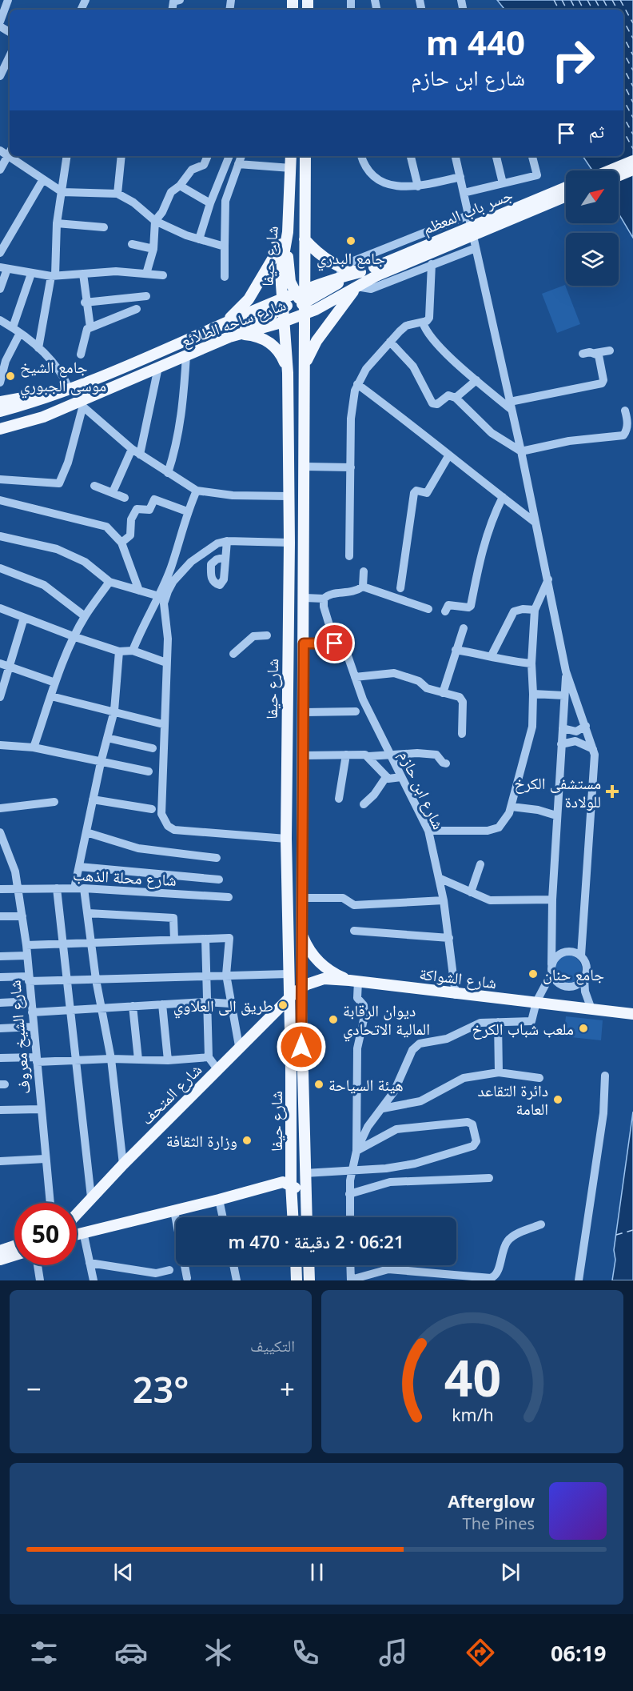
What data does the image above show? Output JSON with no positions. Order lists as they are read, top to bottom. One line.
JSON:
{"streets":{"main road":["جسر باب المعظم","شارع حيفا","شارع ساحه الطلائع","شارع الشواكة","شارع المتحف"],"street":["شارع ابن حازم","شارع محلة الذهب","شارع الشيخ معروف"]},"crossings":[["جسر باب المعظم","شارع ساحه الطلائع"],["شارع حيفا","شارع ساحه الطلائع"],["شارع حيفا","شارع الشواكة"],["شارع حيفا","شارع المتحف"],["شارع ابن حازم","شارع الشواكة"],["شارع محلة الذهب","شارع الشيخ معروف"],["شارع الشواكة","شارع المتحف"]],"places":{"other":["جامع البدري","جامع الشيخ موسى الجبوري","جامع حنان","طريق الى العلاوي","ديوان الرقابة المالية الاتحادي","ملعب شباب الكرخ","هيئة السياحة","دائرة التقاعد العامة","وزارة الثقافة"],"health":["مستشفى الكرخ للولادة"]},"north":"top right","page":{"turn":["440 m","شارع ابن حازم"],"then":"ثم","limit":"50","trip":"06:21 · 2 دقيقة · 470 m","tile":"التكييف","heat":["−","23°","+"],"song":["Afterglow","The Pines"],"tabs":"06:19","gauge":["40","km/h"]}}
